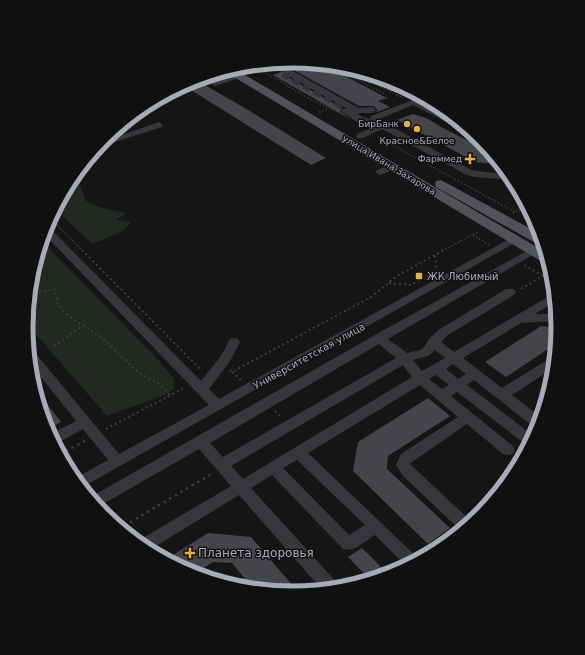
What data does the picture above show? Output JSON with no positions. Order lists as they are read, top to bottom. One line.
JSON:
{"streets":{"main road":["улица Ивана Захарова","Университетская улица"]},"crossings":[["улица Ивана Захарова","Университетская улица"]],"places":{"other":["БирБанк","Красное&Белое"],"health":["Фарммед","Планета здоровья"],"transit":["ЖК Любимый"]}}
